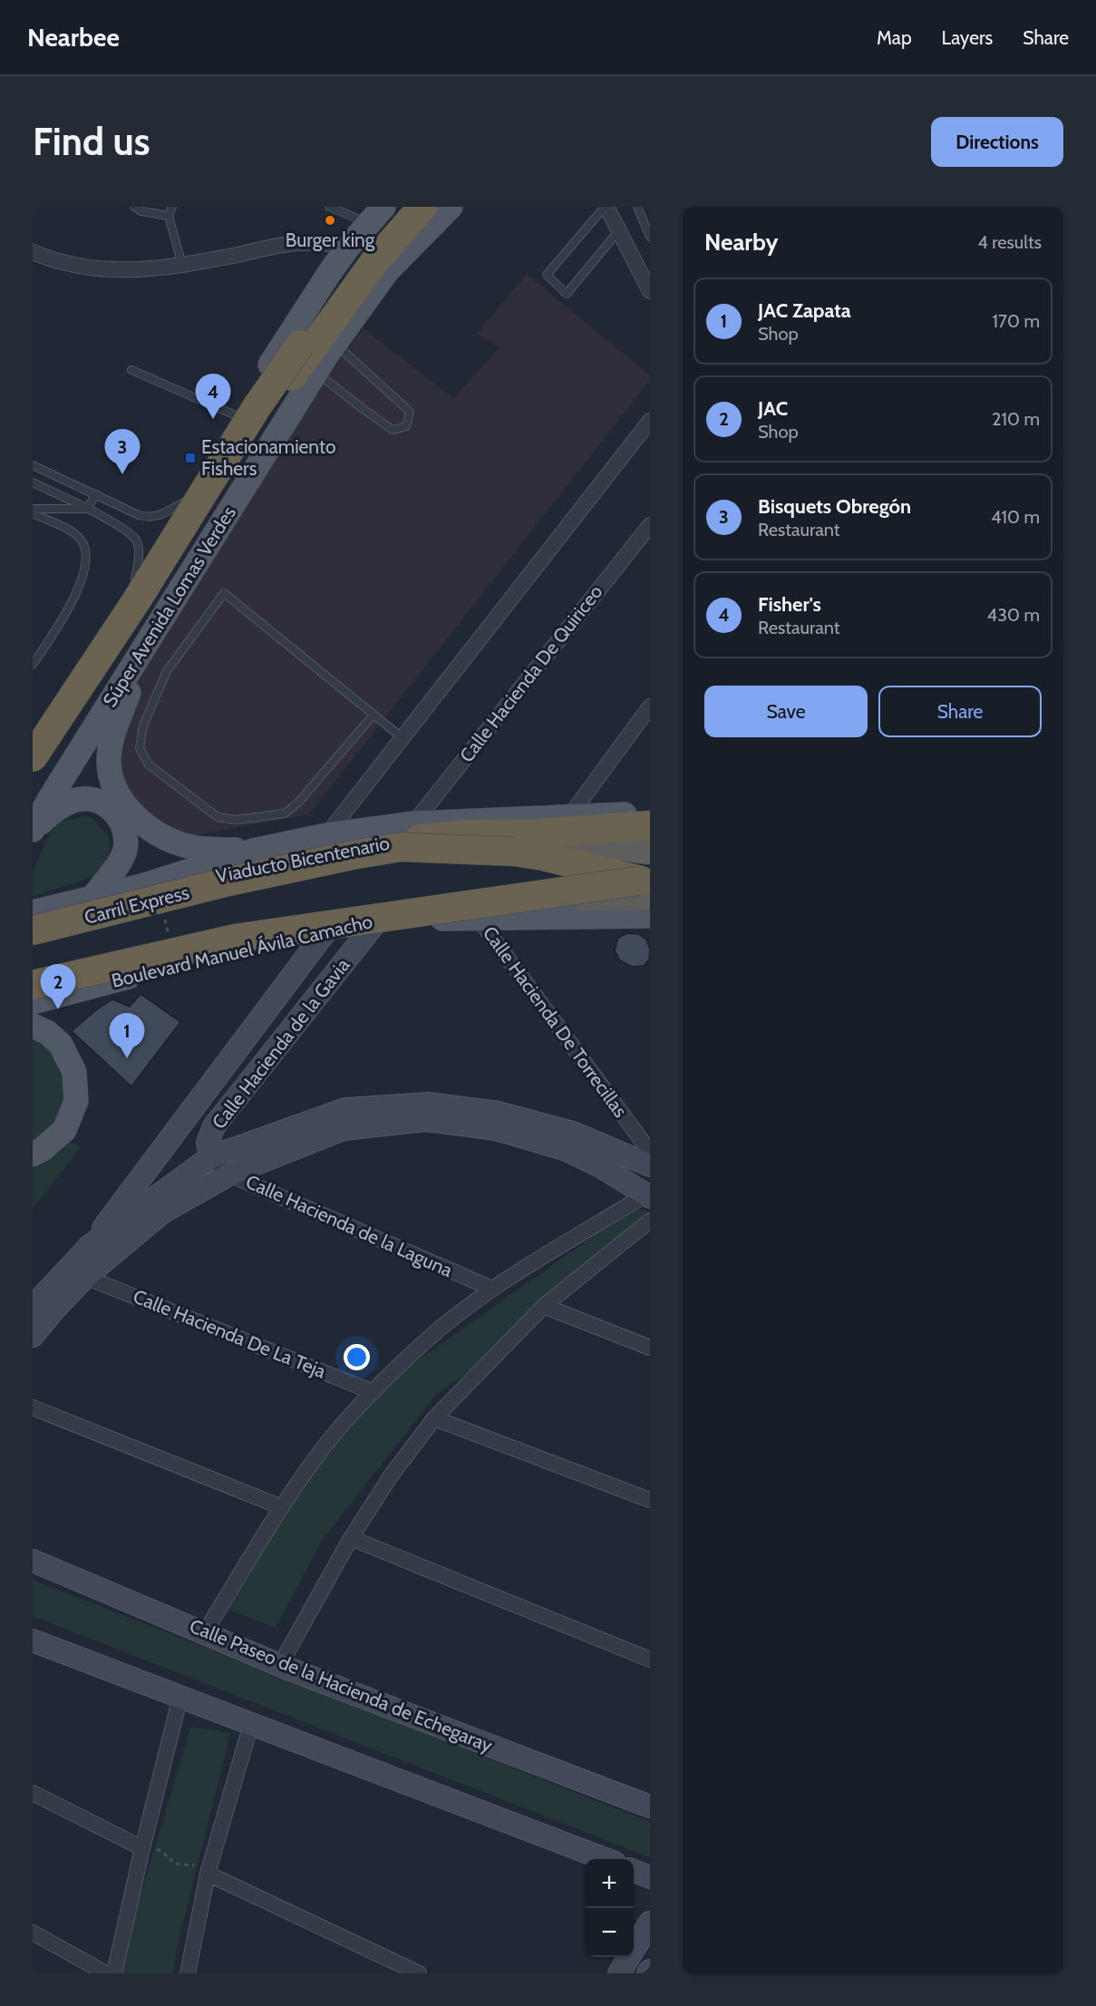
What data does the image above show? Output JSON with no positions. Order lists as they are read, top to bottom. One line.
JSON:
{"streets":{"highway":["Viaducto Bicentenario","Carril Express","Boulevard Manuel Ávila Camacho"],"main road":["Súper Avenida Lomas Verdes","Calle Hacienda de la Gavia","Calle Paseo de la Hacienda de Echegaray"],"street":["Calle Hacienda De Quiriceo","Calle Hacienda De Torrecillas","Calle Hacienda de la Laguna","Calle Hacienda De La Teja"]},"crossings":[["Calle Hacienda De Quiriceo","Viaducto Bicentenario"],["Calle Hacienda De Quiriceo","Carril Express"],["Viaducto Bicentenario","Carril Express"],["Boulevard Manuel Ávila Camacho","Calle Hacienda De Torrecillas"],["Boulevard Manuel Ávila Camacho","Calle Hacienda de la Gavia"],["Calle Hacienda de la Gavia","Calle Hacienda de la Laguna"],["Calle Hacienda de la Gavia","Calle Hacienda De La Teja"]],"places":{"other":["Burger king"],"transit":["Estacionamiento Fishers"]},"page":{"header":"Nearbee","nav":["Map","Layers","Share"],"buttons":["Directions",["Save","Share"]],"title":"Find us","heading":["Nearby","4 results"],"list":[{"mark":"1","name":"JAC Zapata","note":"Shop","value":"170 m"},{"mark":"2","name":"JAC","note":"Shop","value":"210 m"},{"mark":"3","name":"Bisquets Obregón","note":"Restaurant","value":"410 m"},{"mark":"4","name":"Fisher's","note":"Restaurant","value":"430 m"}],"pins":["4","3","2","1"],"map_buttons":["+","−"]}}
